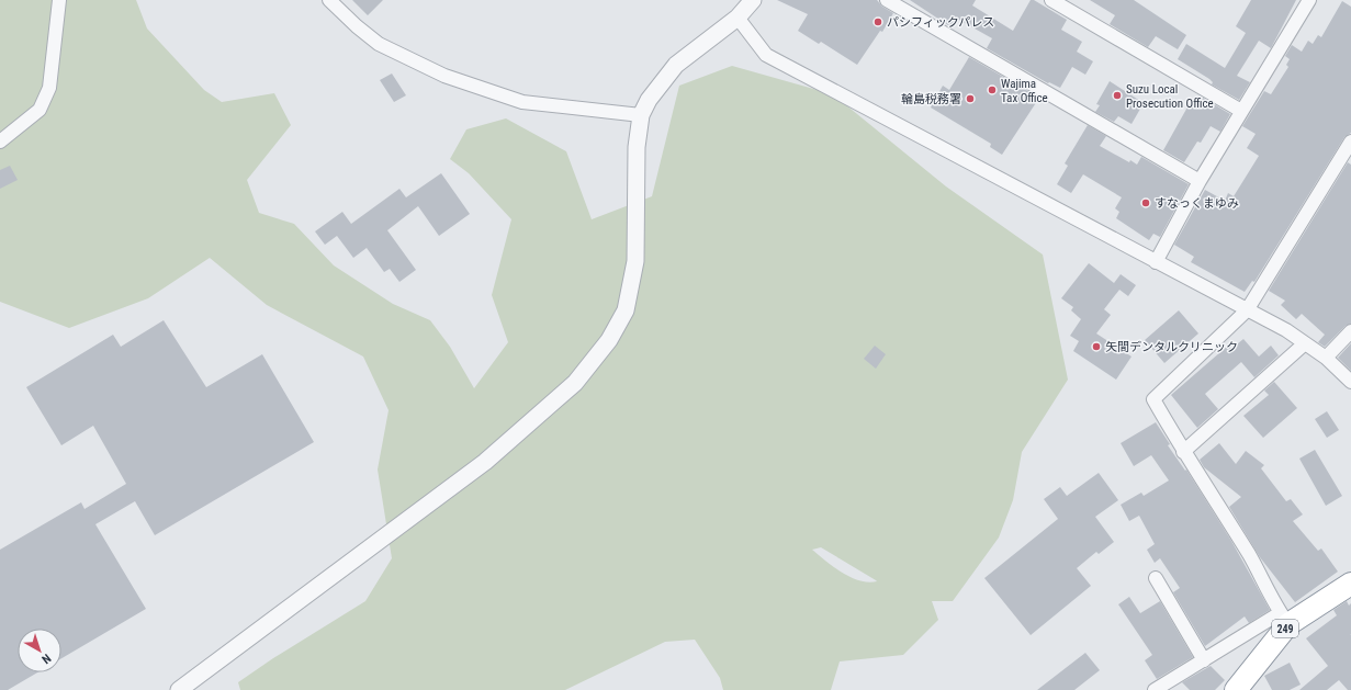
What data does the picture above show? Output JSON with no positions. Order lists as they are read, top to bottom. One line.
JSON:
{"streets":{"highway":["249"]},"places":["パシフィックパレス","Wajima Tax Office","Suzu Local Prosecution Office","輪島税務署","すなっくまゆみ","矢間デンタルクリニック"],"north":"bottom right"}
